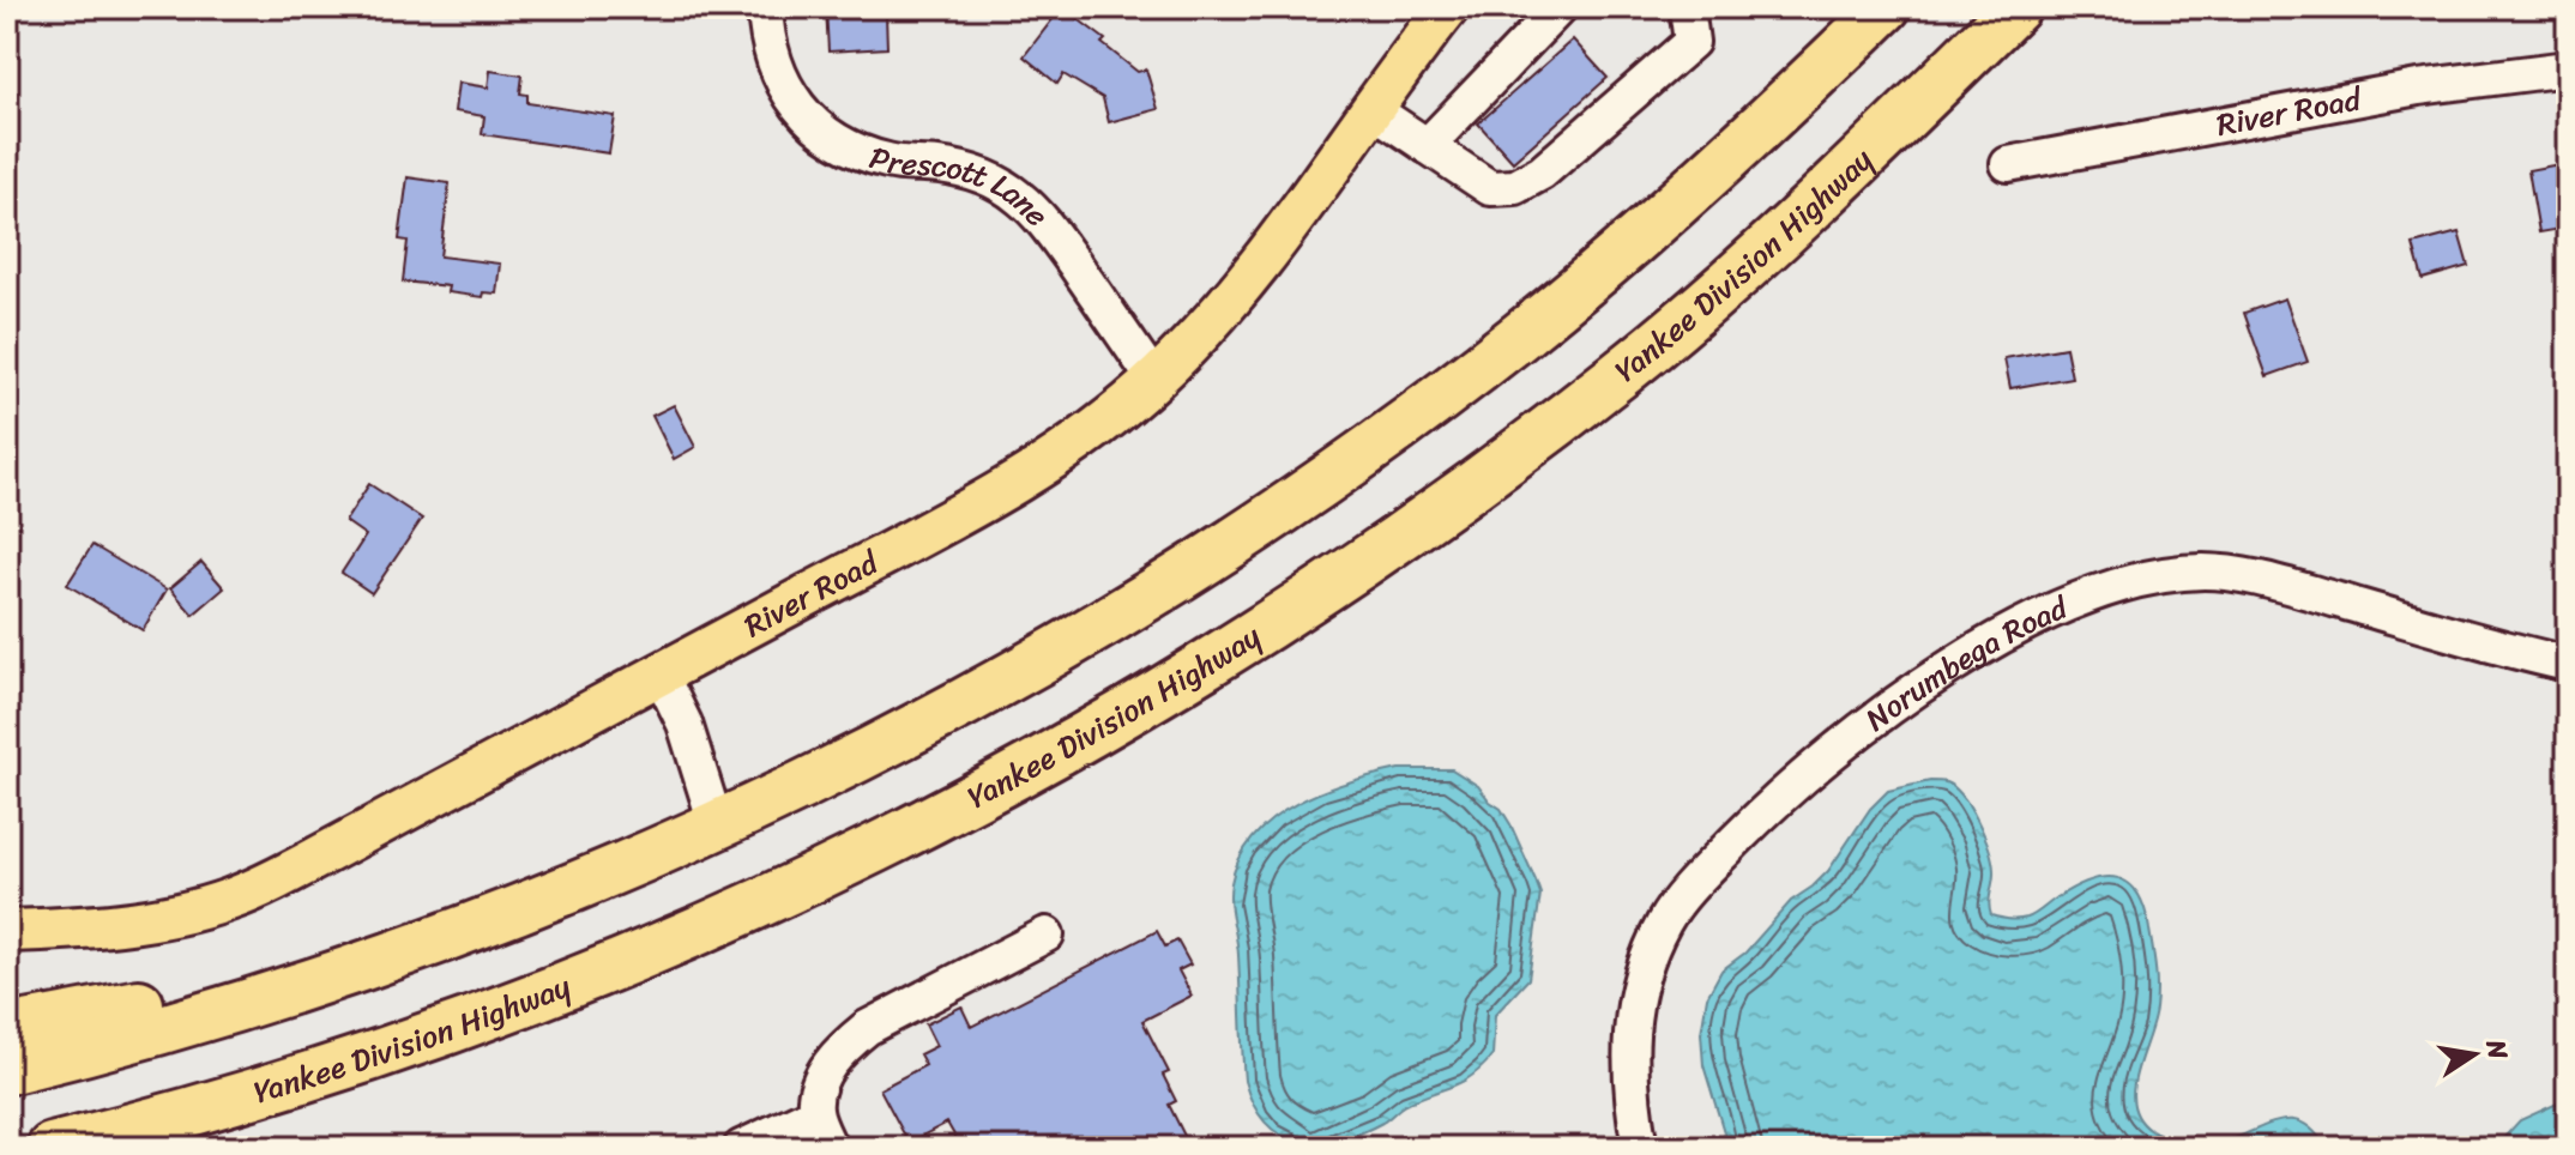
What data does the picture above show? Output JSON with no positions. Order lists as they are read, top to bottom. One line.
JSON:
{"streets":{"highway":["Yankee Division Highway"],"main road":["River Road"],"street":["Prescott Lane","Norumbega Road"]},"crossings":[["River Road","Prescott Lane"]],"north":"right"}
